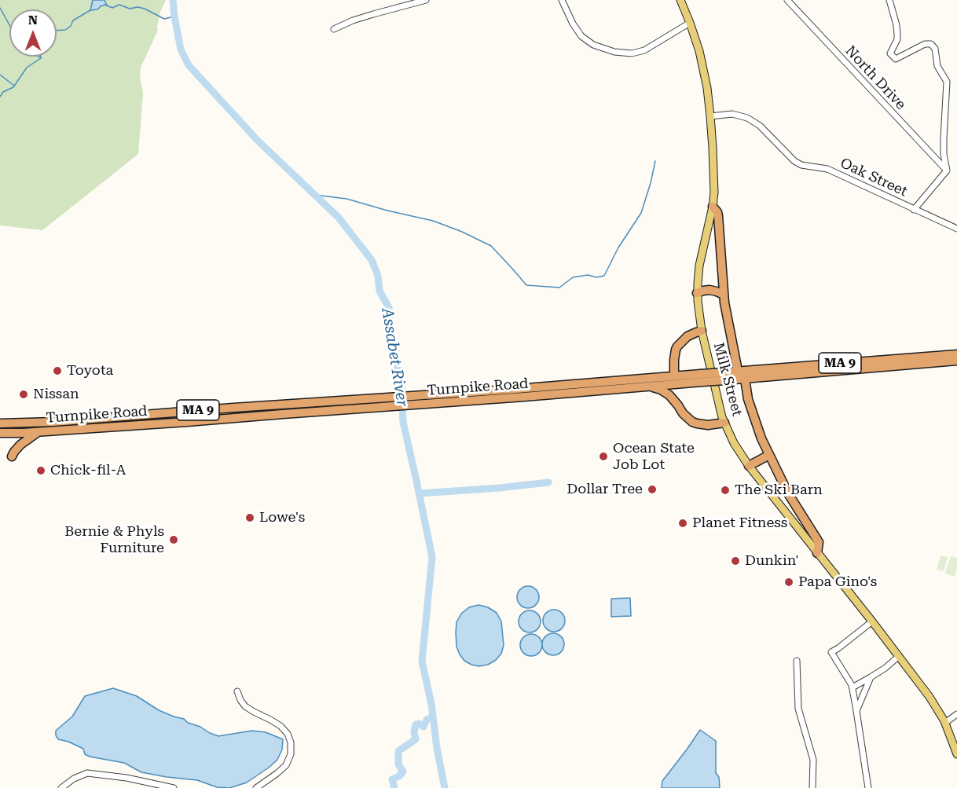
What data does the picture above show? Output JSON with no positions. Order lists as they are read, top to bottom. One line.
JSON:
{"streets":{"highway":["MA 9","Turnpike Road"],"main road":["Milk Street"],"street":["North Drive","Oak Street"]},"crossings":[["Oak Street","Milk Street"]],"water":["Assabet River"],"places":["Toyota","Nissan","Ocean State Job Lot","Chick-fil-A","Dollar Tree","The Ski Barn","Lowe's","Planet Fitness","Bernie & Phyls Furniture","Dunkin'","Papa Gino's"],"north":"top"}
